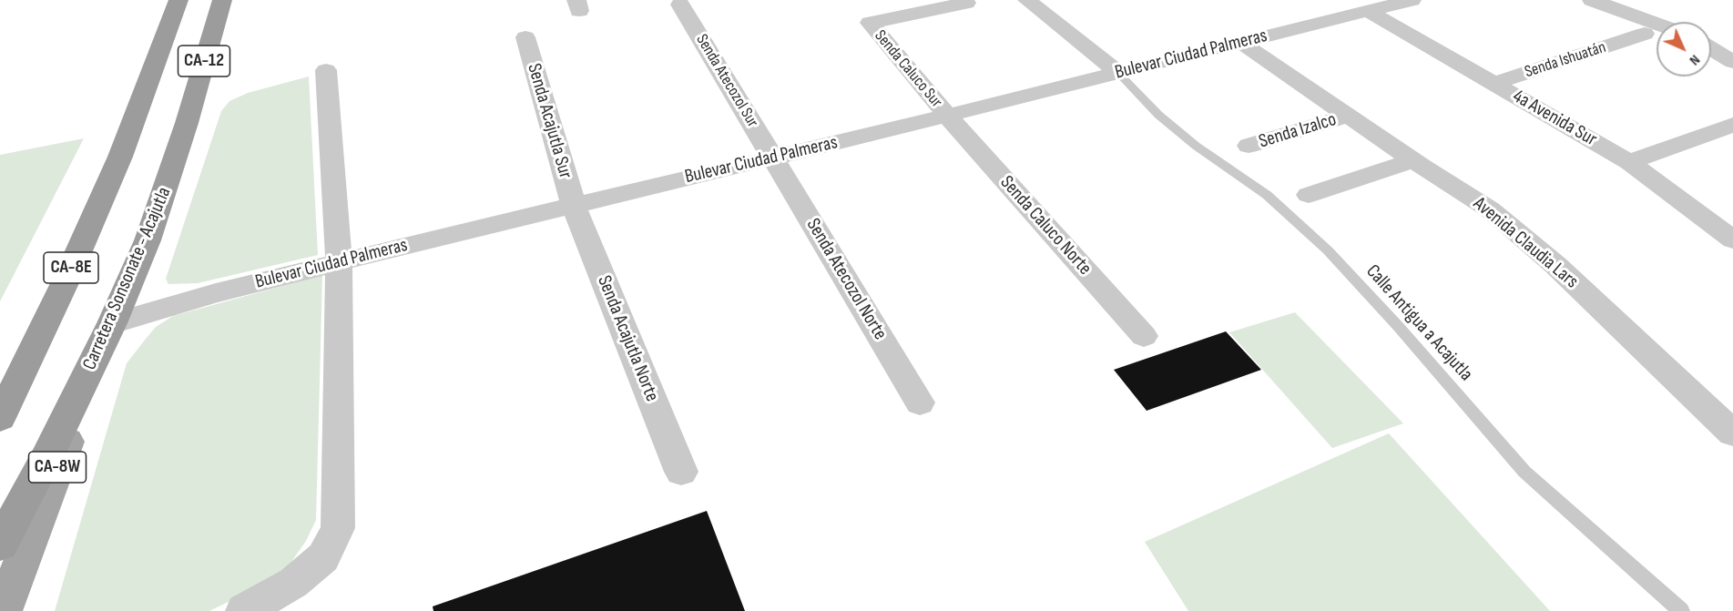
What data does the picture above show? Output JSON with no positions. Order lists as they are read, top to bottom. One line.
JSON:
{"streets":{"highway":["CA-12","CA-8E","Carretera Sonsonate - Acajutla"],"main road":["CA-8W"],"street":["Bulevar Ciudad Palmeras","Senda Ishuatán","Senda Caluco Sur","Senda Atecozol Sur","4a Avenida Sur","Senda Acajutla Sur","Senda Izalco","Senda Caluco Norte","Avenida Claudia Lars","Senda Atecozol Norte","Senda Acajutla Norte"],"lane":["Calle Antigua a Acajutla"]},"crossings":[["Bulevar Ciudad Palmeras","Senda Caluco Sur"],["Bulevar Ciudad Palmeras","Senda Atecozol Sur"],["Bulevar Ciudad Palmeras","4a Avenida Sur"],["Bulevar Ciudad Palmeras","Senda Acajutla Sur"],["Bulevar Ciudad Palmeras","Senda Caluco Norte"],["Bulevar Ciudad Palmeras","Avenida Claudia Lars"],["Bulevar Ciudad Palmeras","Carretera Sonsonate - Acajutla"],["Bulevar Ciudad Palmeras","Senda Atecozol Norte"],["Bulevar Ciudad Palmeras","Calle Antigua a Acajutla"],["Bulevar Ciudad Palmeras","Senda Acajutla Norte"],["Bulevar Ciudad Palmeras","CA-8W"],["Senda Ishuatán","4a Avenida Sur"],["CA-12","CA-8E"],["Senda Caluco Sur","Senda Caluco Norte"],["Senda Atecozol Sur","Senda Atecozol Norte"],["Senda Acajutla Sur","Senda Acajutla Norte"],["Senda Izalco","Avenida Claudia Lars"],["Carretera Sonsonate - Acajutla","CA-8W"]],"north":"bottom right"}
